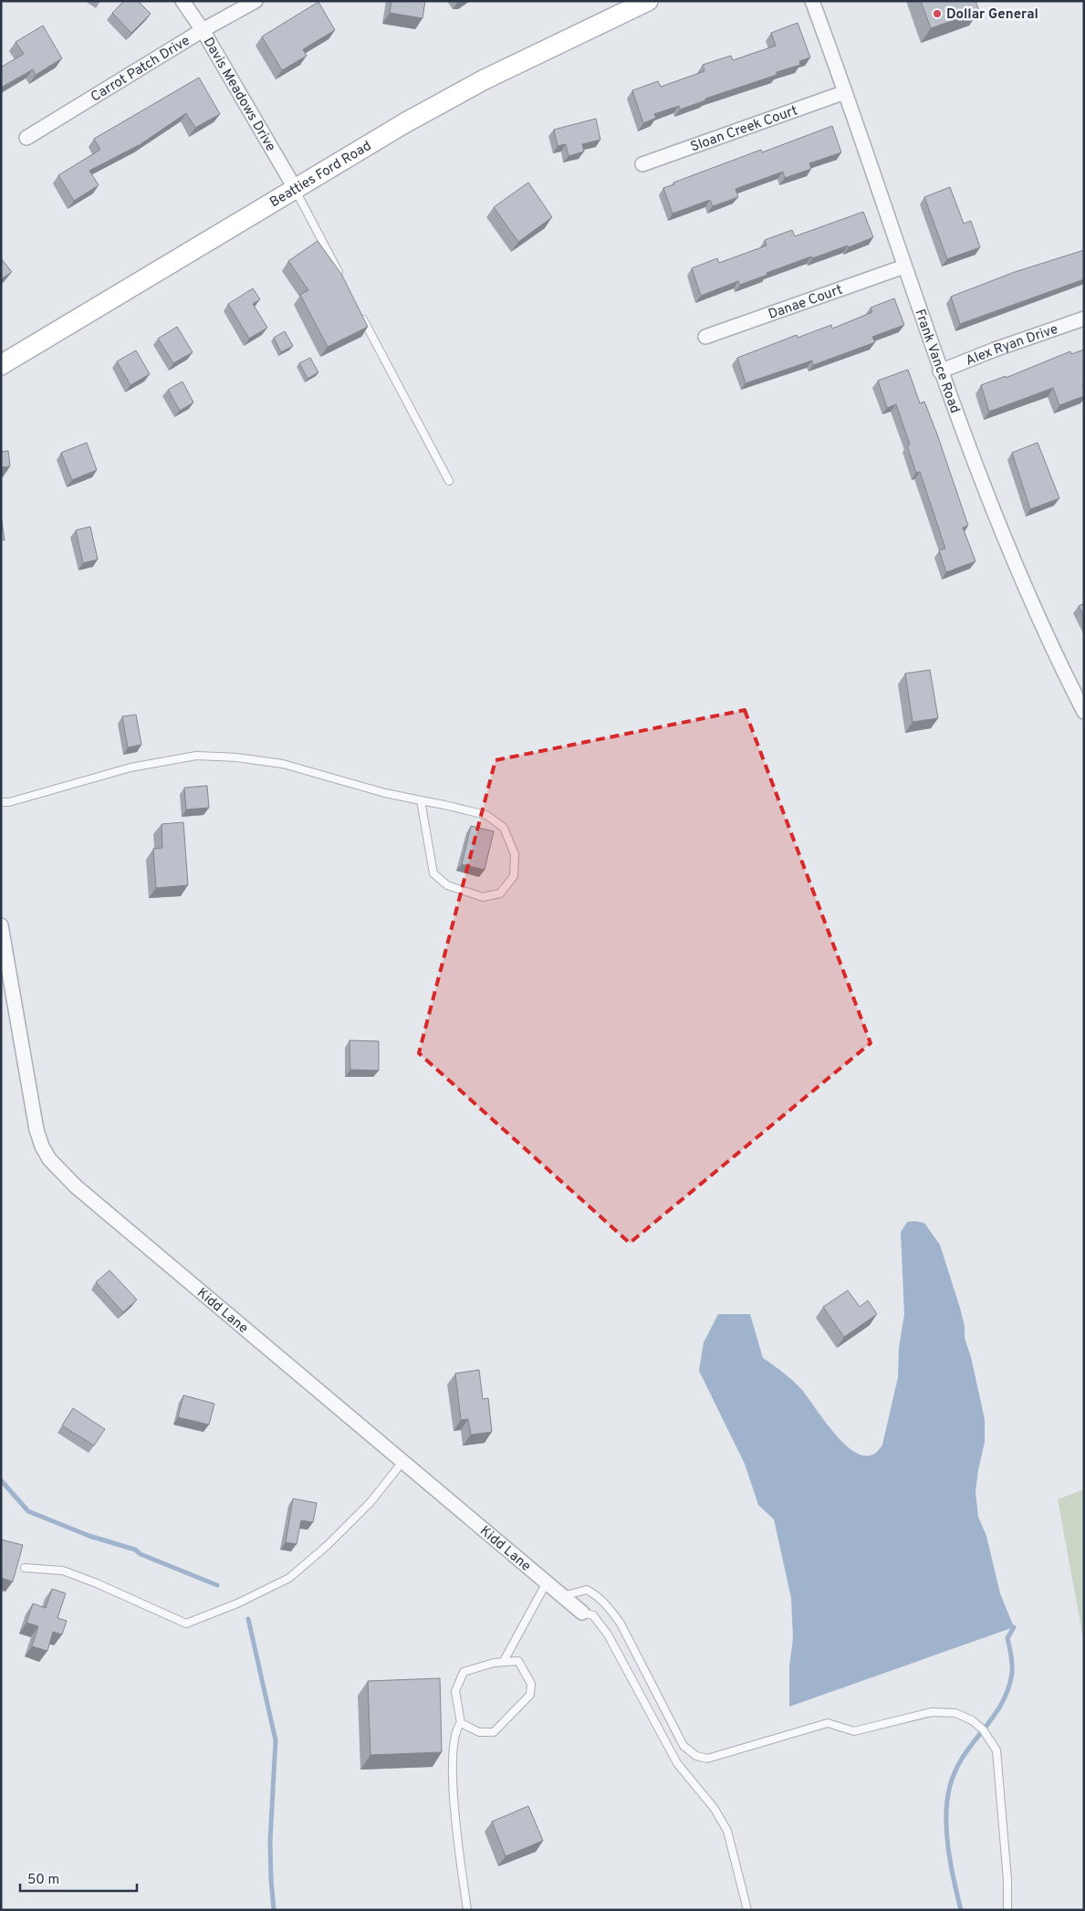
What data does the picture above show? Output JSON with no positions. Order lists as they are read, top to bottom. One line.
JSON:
{"streets":{"main road":["Beatties Ford Road"],"street":["Carrot Patch Drive","Davis Meadows Drive","Sloan Creek Court","Danae Court","Alex Ryan Drive","Frank Vance Road","Kidd Lane"]},"crossings":[["Carrot Patch Drive","Davis Meadows Drive"],["Davis Meadows Drive","Beatties Ford Road"],["Sloan Creek Court","Frank Vance Road"],["Danae Court","Frank Vance Road"],["Alex Ryan Drive","Frank Vance Road"]],"places":["Dollar General"],"scale_bar":"50 m"}
